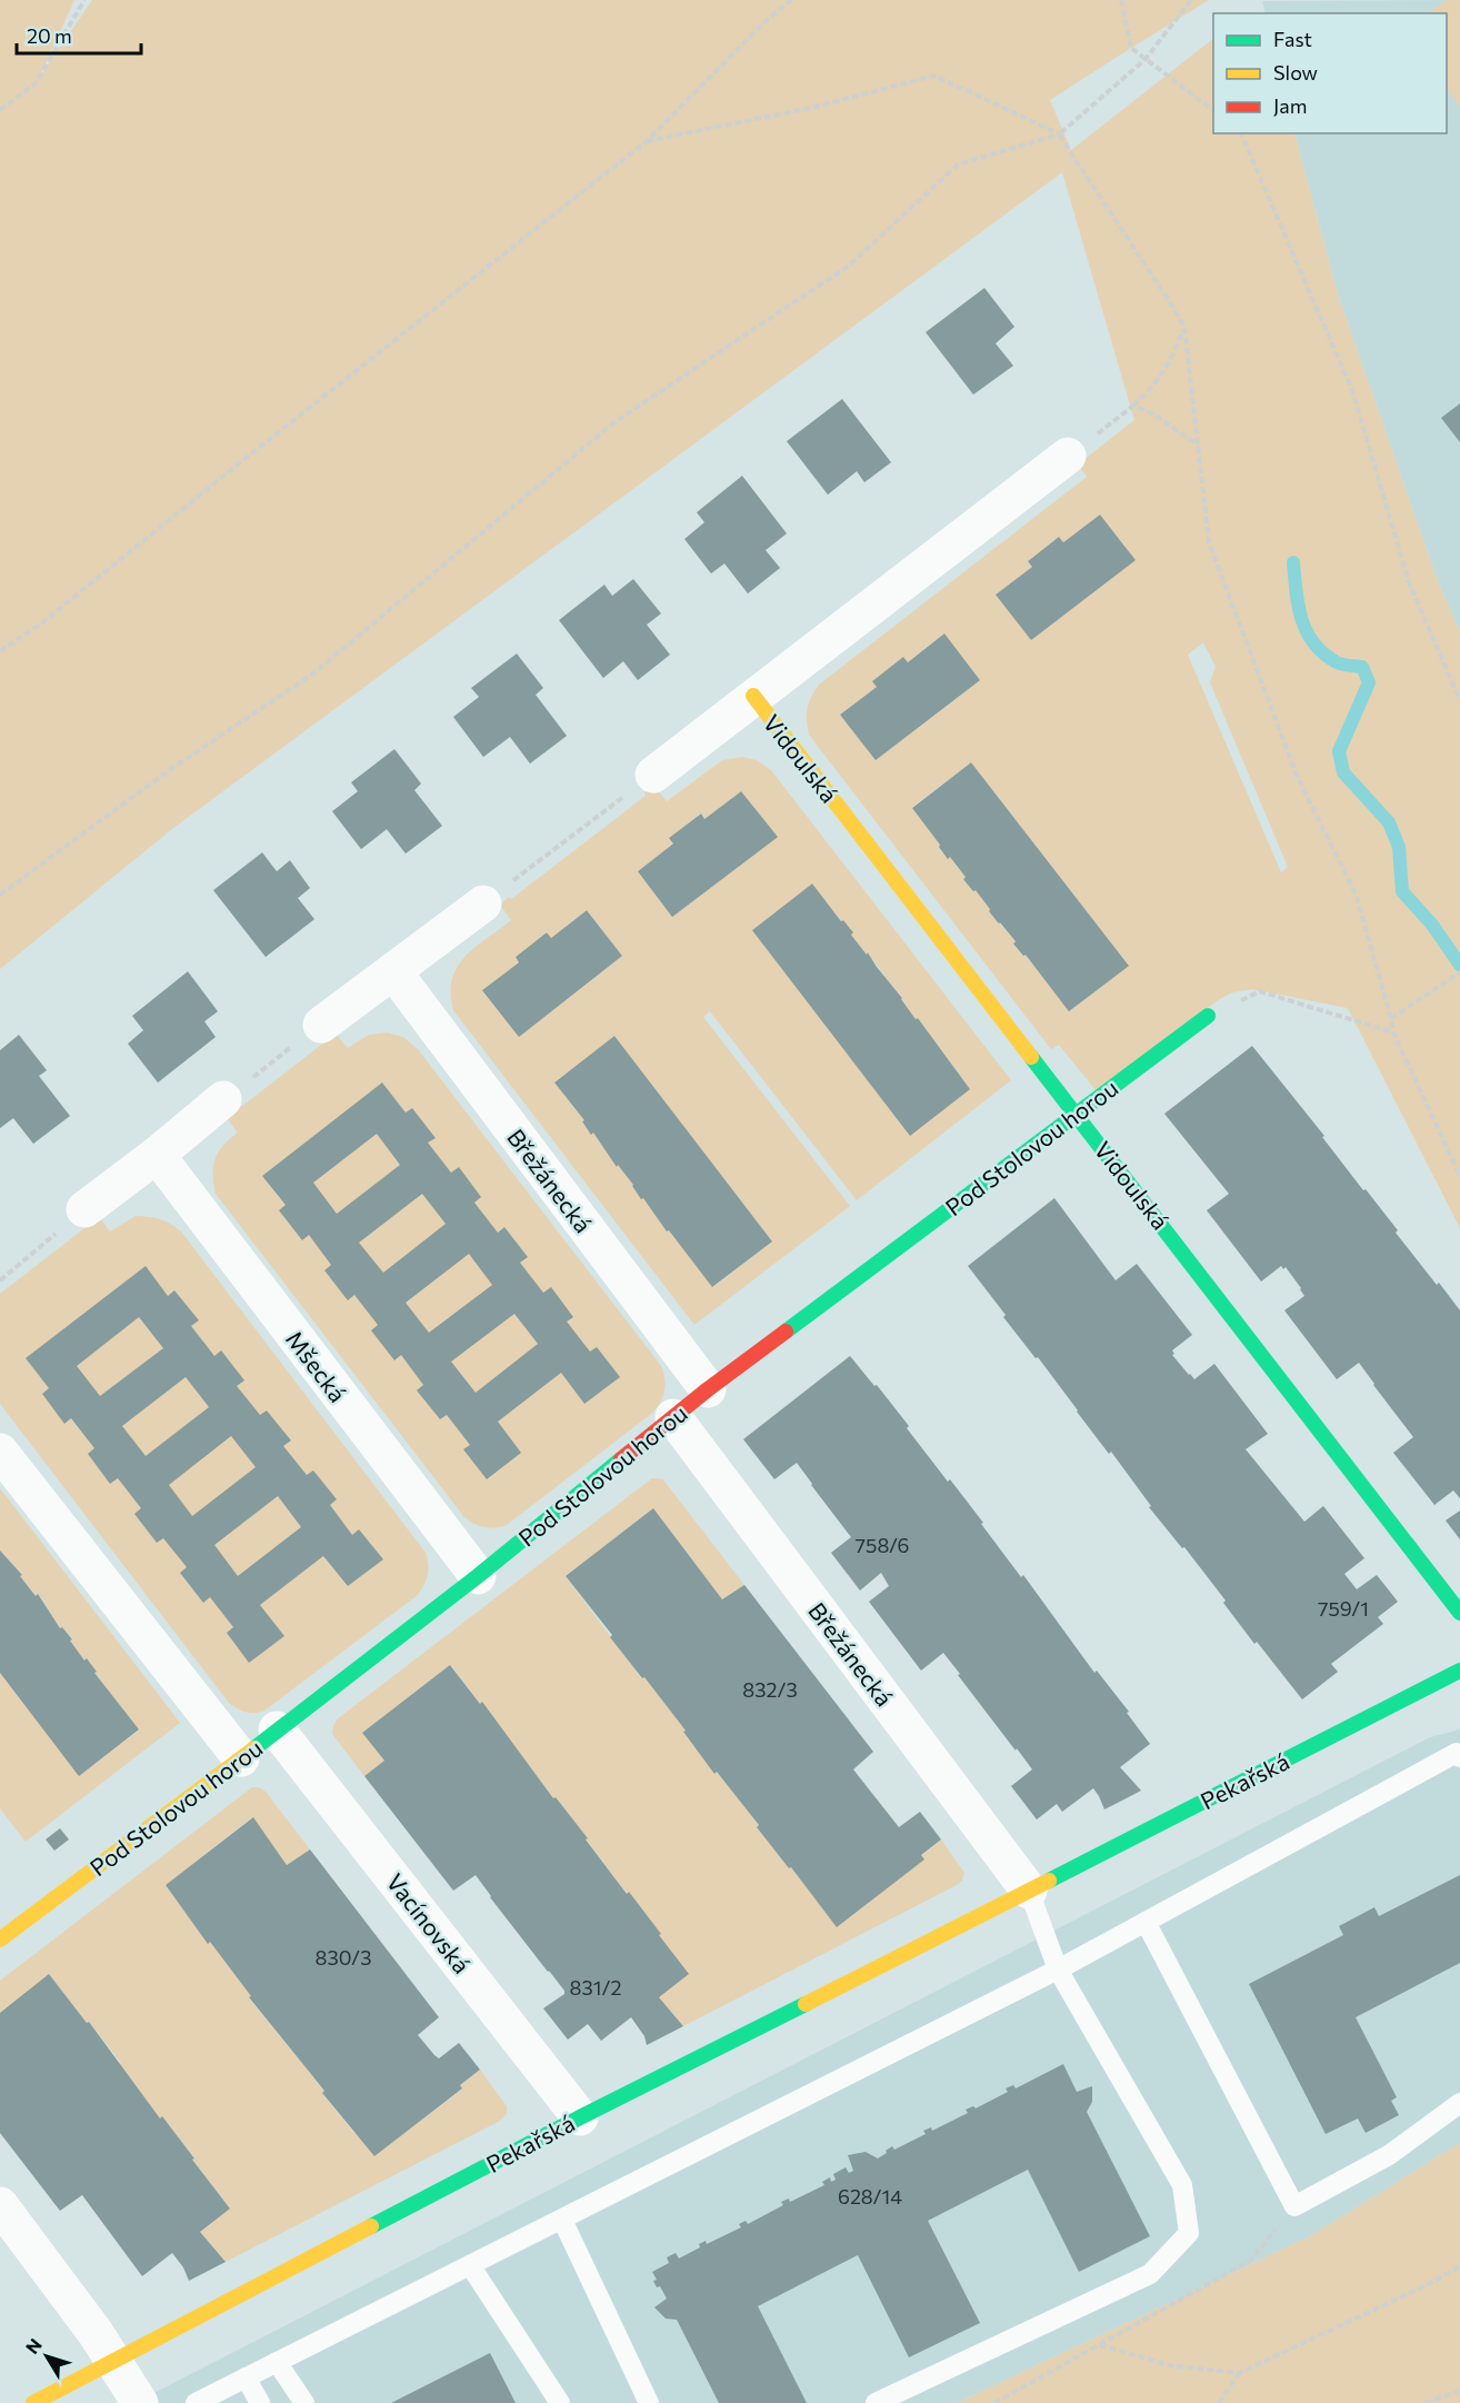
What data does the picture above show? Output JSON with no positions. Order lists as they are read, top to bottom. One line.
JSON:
{"streets":{"street":["Vidoulská","Pod Stolovou horou","Břežánecká","Mšecká","Pekařská","Vacínovská"]},"crossings":[["Vidoulská","Pod Stolovou horou"],["Pod Stolovou horou","Břežánecká"],["Pod Stolovou horou","Mšecká"],["Pod Stolovou horou","Vacínovská"],["Břežánecká","Pekařská"],["Pekařská","Vacínovská"]],"house_numbers":["758/6","759/1","832/3","830/3","831/2","628/14"],"legend":["Fast","Slow","Jam"],"scale_bar":"20 m","north":"top left"}
